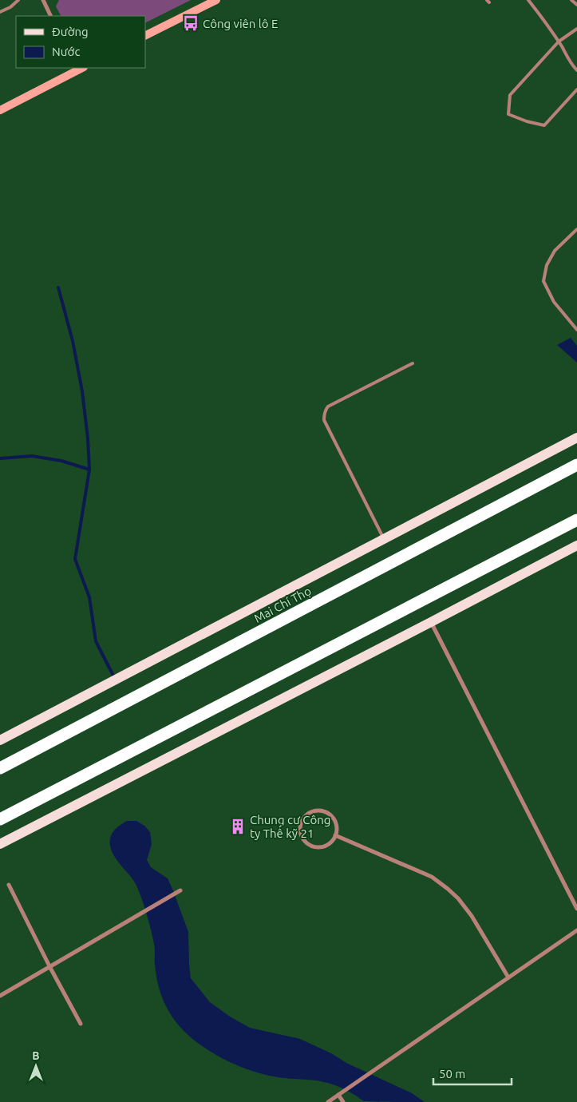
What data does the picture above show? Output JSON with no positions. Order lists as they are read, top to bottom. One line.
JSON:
{"streets":{"highway":["Mai Chí Thọ"]},"places":{"bus stop":["Công viên lô E"],"building":["Chung cư Công ty Thế kỹ 21"]},"legend":["Đường","Nước"],"scale_bar":"50 m","north":"top"}
